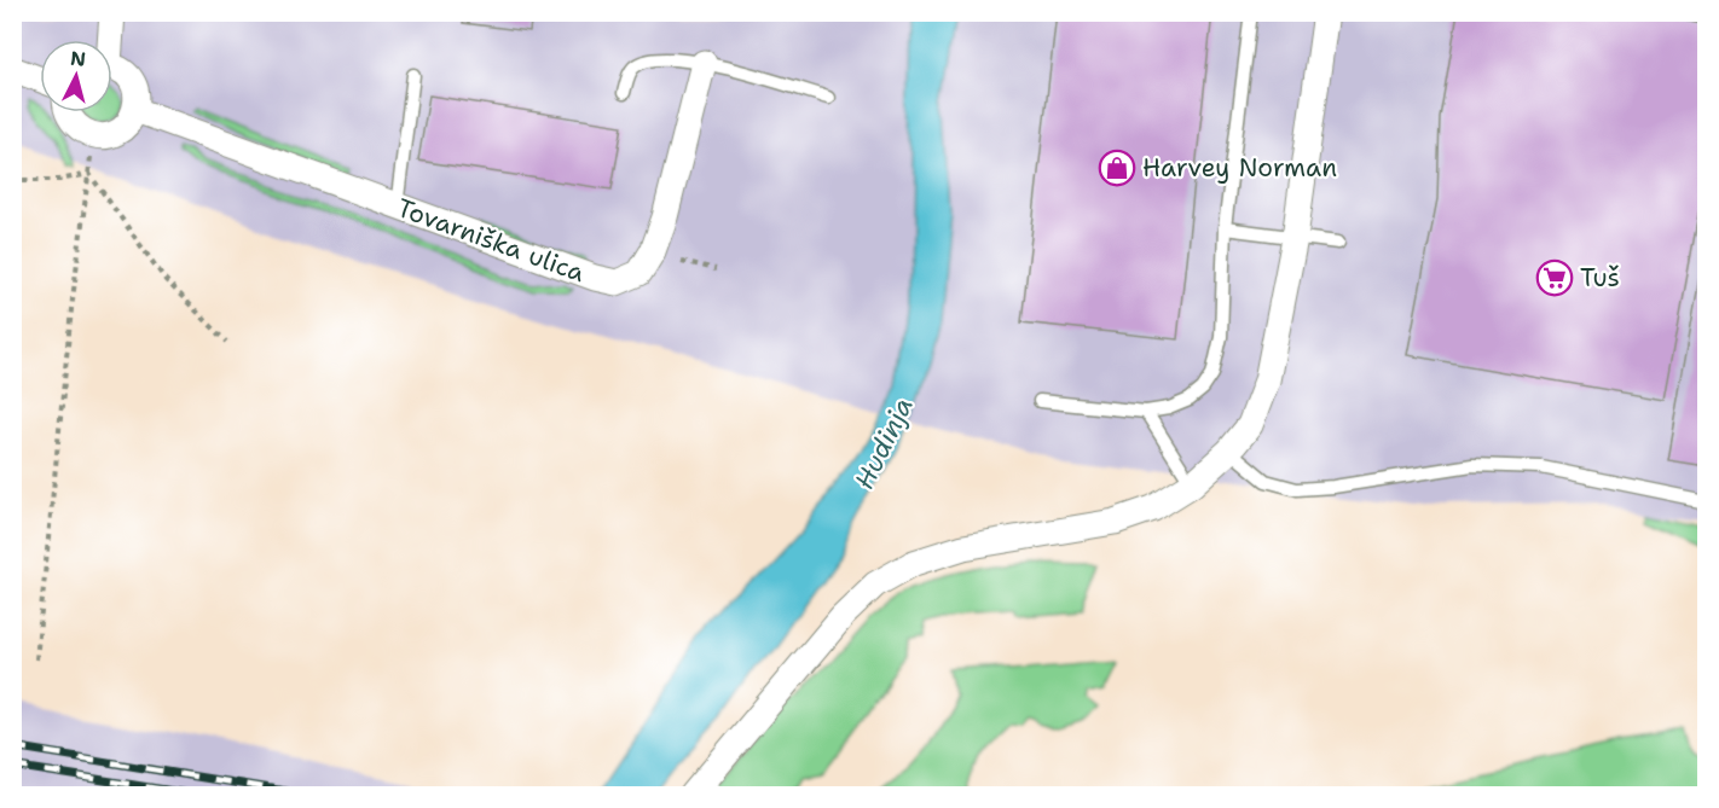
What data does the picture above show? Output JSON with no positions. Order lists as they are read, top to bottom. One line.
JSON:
{"streets":{"street":["Tovarniška ulica"]},"water":["Hudinja"],"places":{"shop":["Harvey Norman"],"supermarket":["Tuš"]},"north":"top"}
